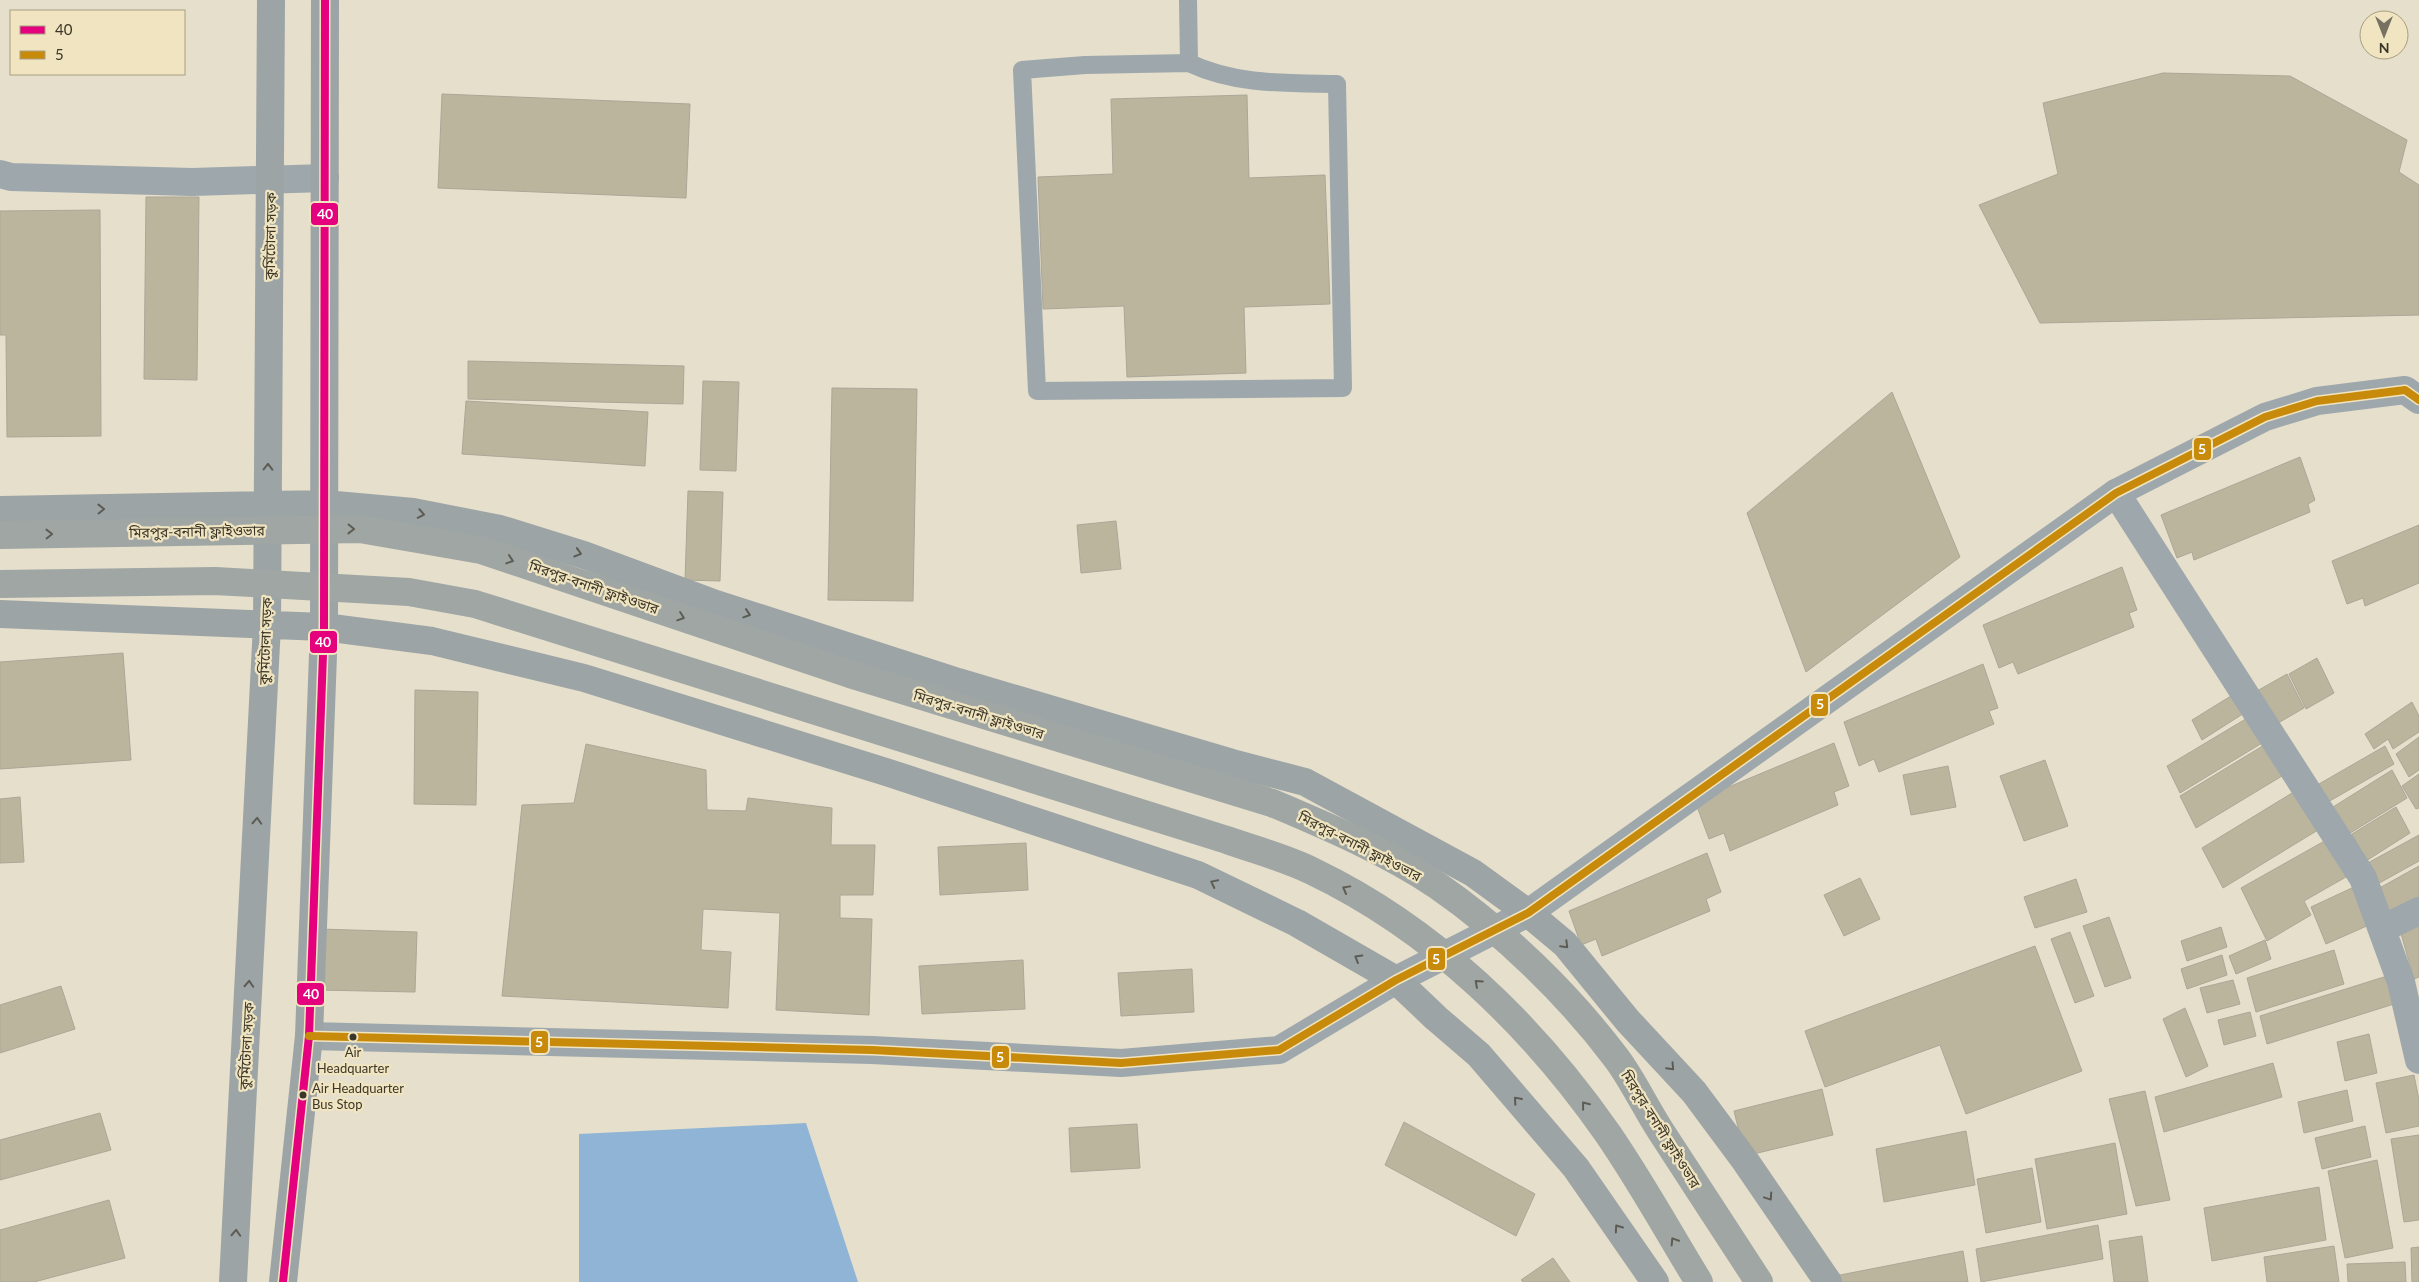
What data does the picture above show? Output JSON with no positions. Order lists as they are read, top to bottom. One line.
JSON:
{"streets":{"main road":["কুর্মিটোলা সড়ক","মিরপুর-বনানী ফ্লাইওভার"]},"places":["Air Headquarter","Air Headquarter Bus Stop"],"lines":["transit line 40","transit line 5"],"legend":["40","5"],"north":"bottom"}
